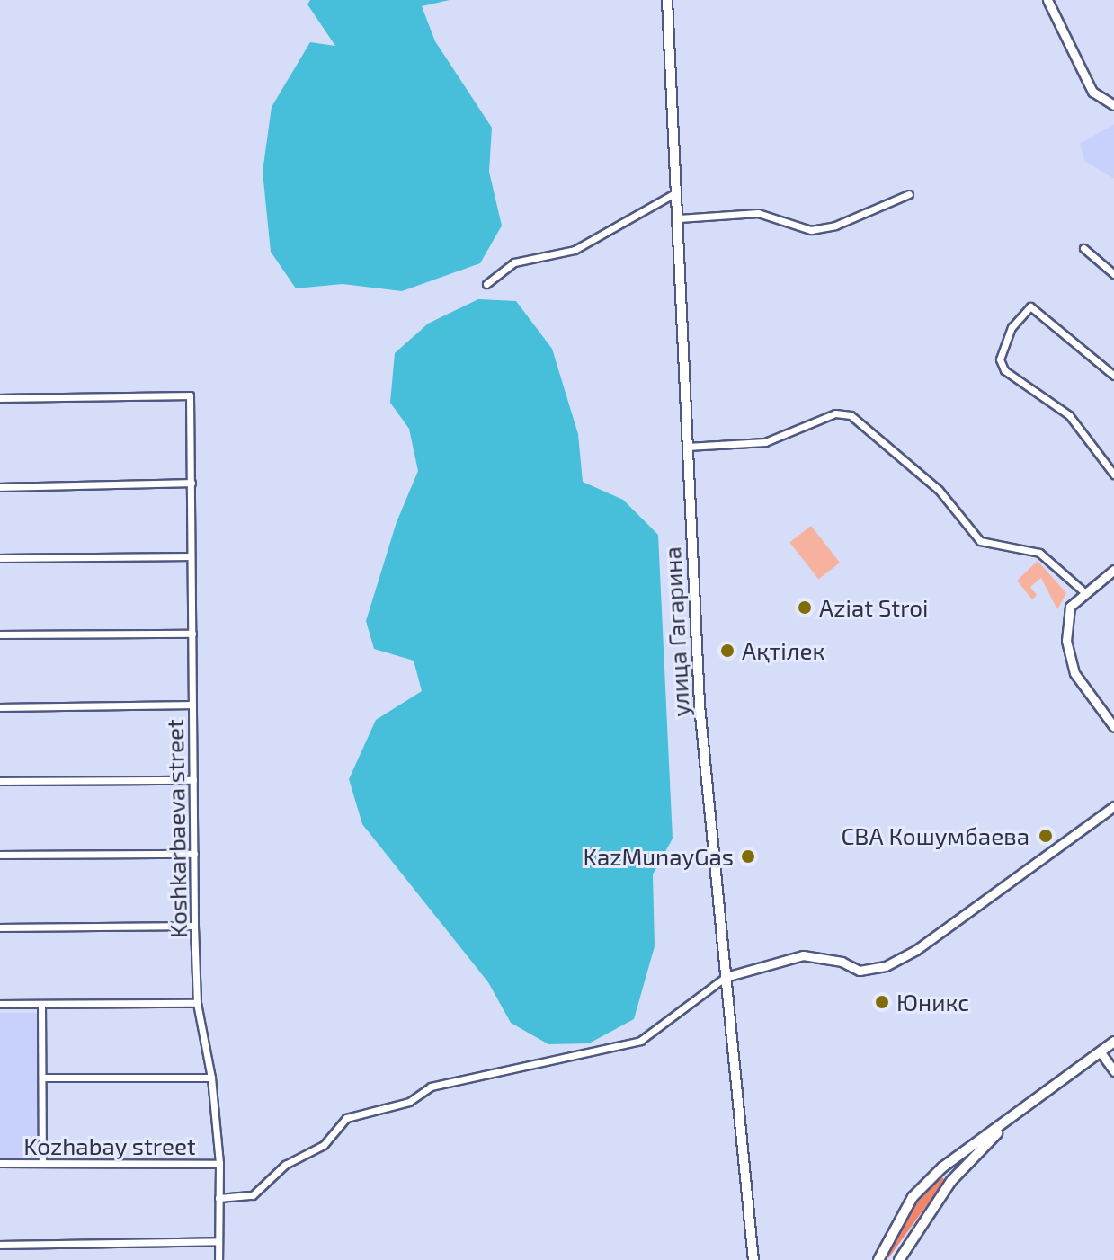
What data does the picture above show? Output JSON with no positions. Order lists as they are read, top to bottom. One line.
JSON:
{"streets":{"main road":["улица Гагарина"],"street":["Koshkarbaeva street","Kozhabay street"]},"crossings":[["Koshkarbaeva street","Kozhabay street"]],"places":["Aziat Stroi","Ақтілек","СВА Кошумбаева","KazMunayGas","Юникс"]}
